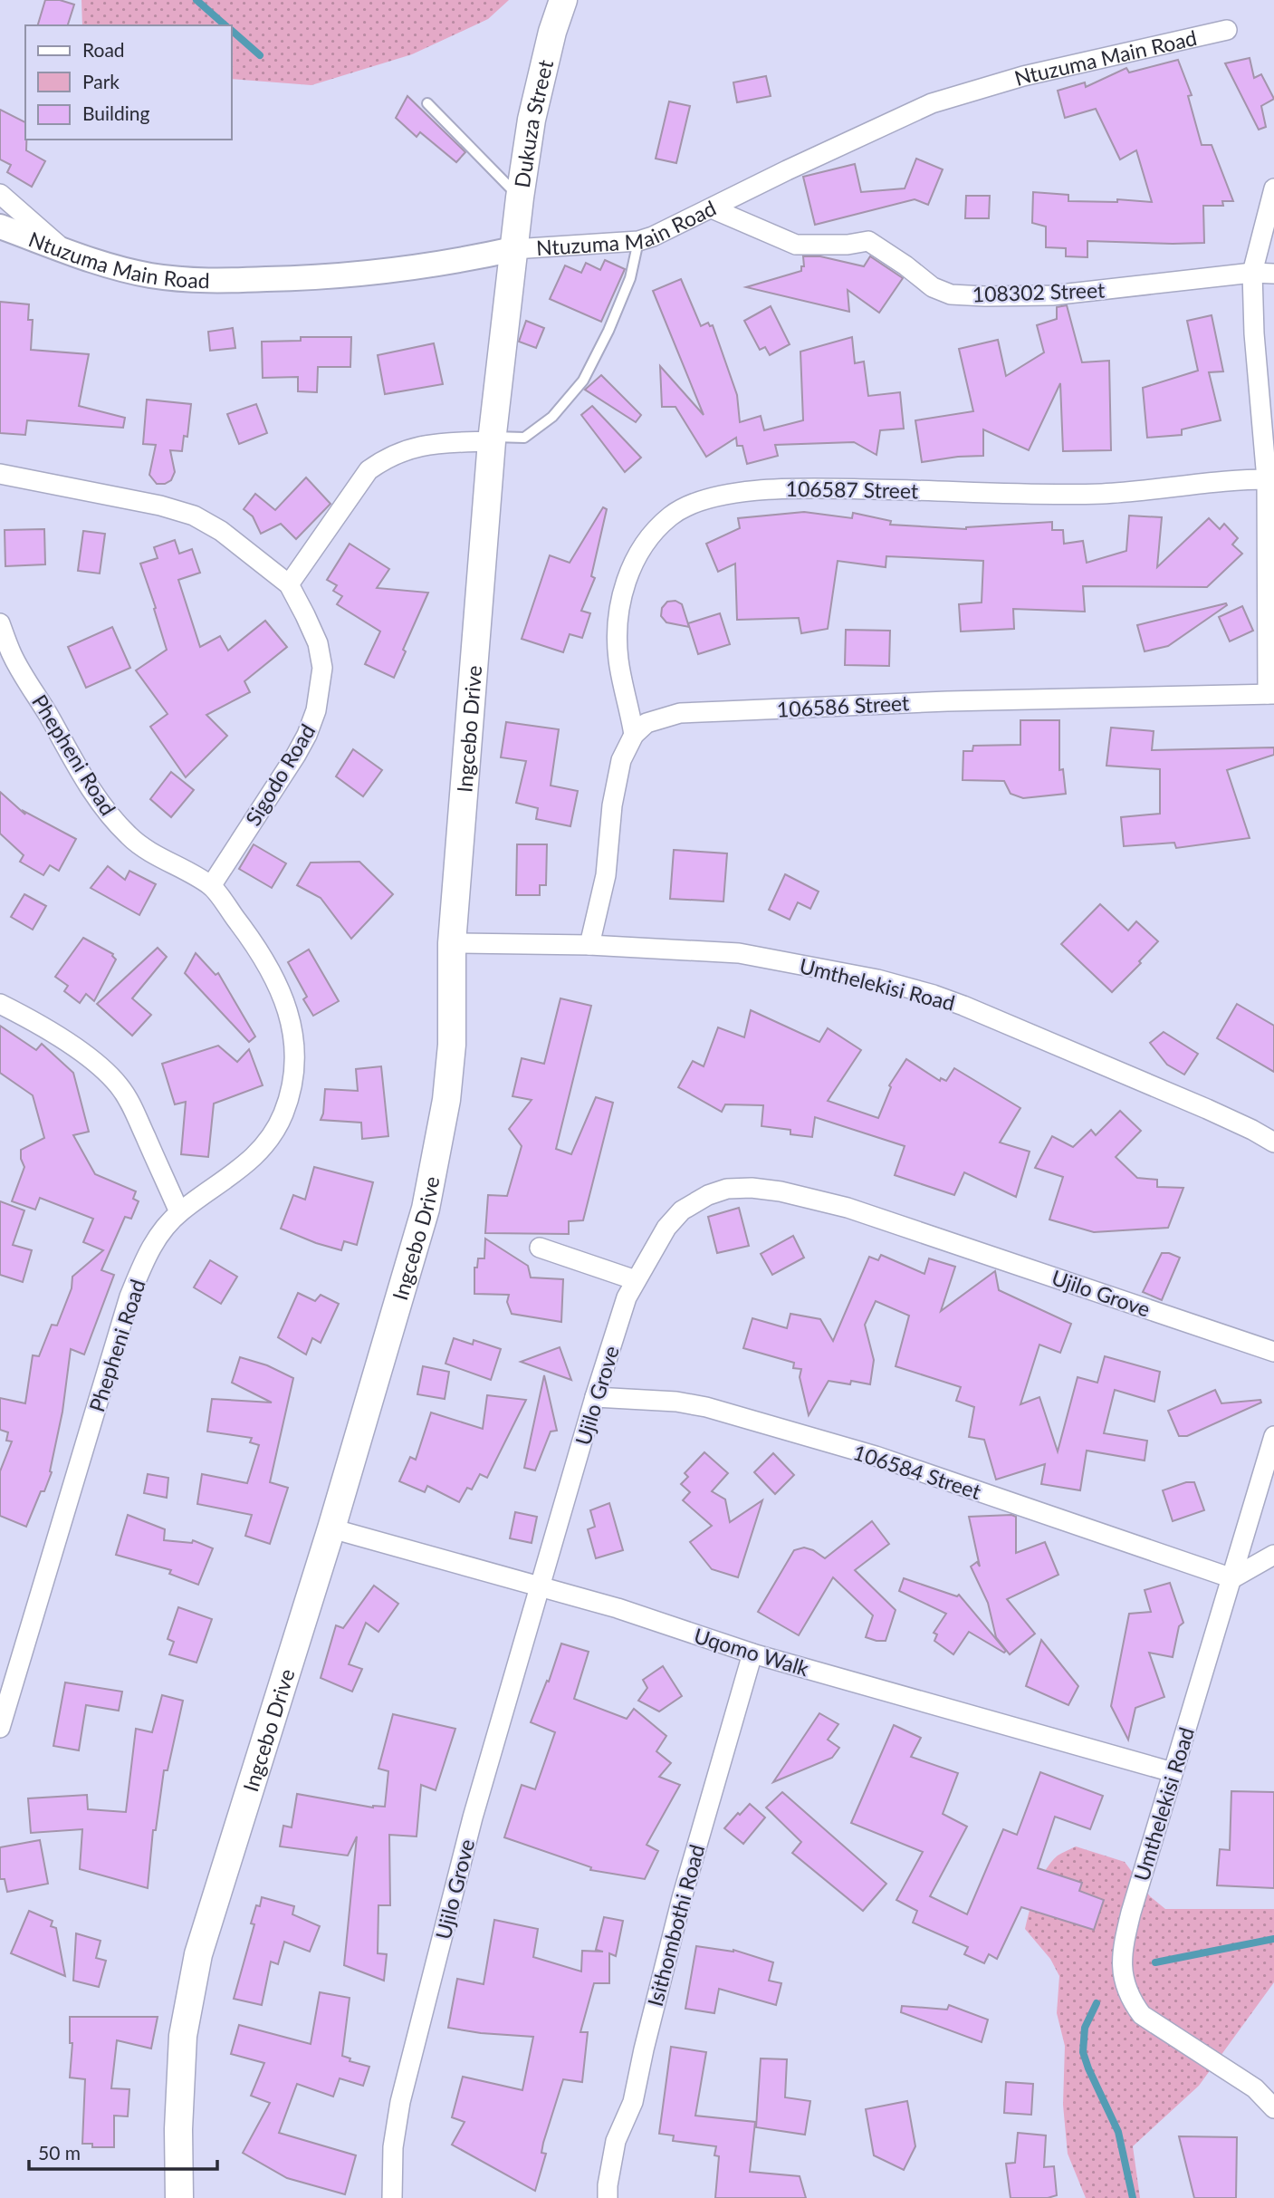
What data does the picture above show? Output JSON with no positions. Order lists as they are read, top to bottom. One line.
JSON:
{"streets":{"main road":["Dukuza Street","Ingcebo Drive"],"street":["Ntuzuma Main Road","108302 Street","106587 Street","106586 Street","Phepheni Road","Sigodo Road","Umthelekisi Road","Ujilo Grove","106584 Street","Uqomo Walk","Isithombothi Road"]},"crossings":[["Ntuzuma Main Road","Dukuza Street"],["Ntuzuma Main Road","108302 Street"],["Ntuzuma Main Road","Ingcebo Drive"],["Dukuza Street","Ingcebo Drive"],["106587 Street","106586 Street"],["Ingcebo Drive","Umthelekisi Road"],["Ingcebo Drive","Uqomo Walk"],["Phepheni Road","Sigodo Road"],["Umthelekisi Road","106584 Street"],["Umthelekisi Road","Uqomo Walk"],["Ujilo Grove","106584 Street"],["Ujilo Grove","Uqomo Walk"],["Uqomo Walk","Isithombothi Road"]],"legend":["Road","Park","Building"],"scale_bar":"50 m"}
